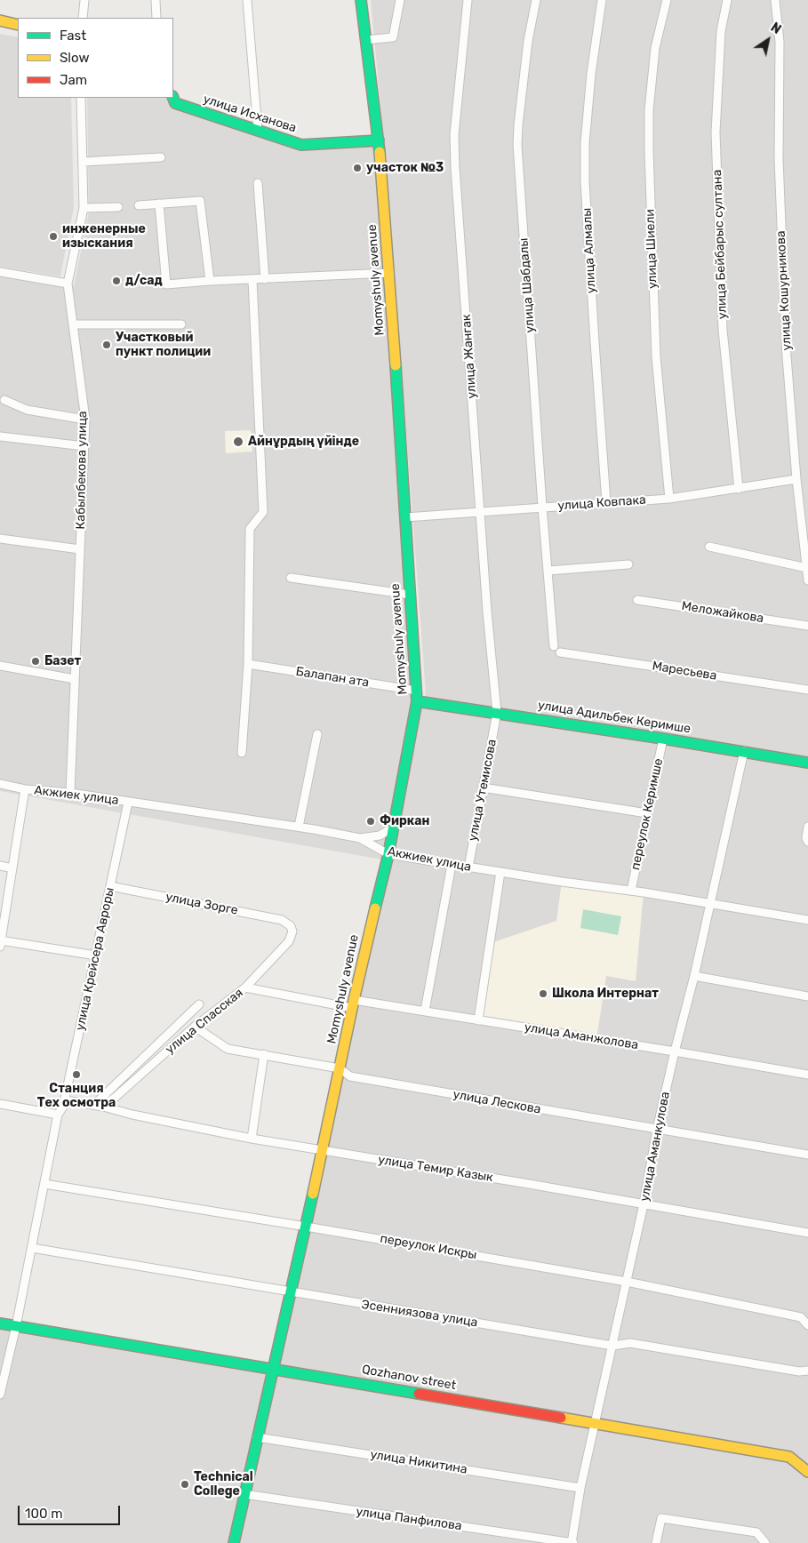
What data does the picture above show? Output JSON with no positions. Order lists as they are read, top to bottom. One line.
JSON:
{"streets":{"main road":["улица Исханова","Momyshuly avenue","улица Адильбек Керимше","Qozhanov street"],"street":["улица Бейбарыс султана","улица Шиели","улица Алмалы","улица Шабдалы","улица Кошурникова","улица Жангак","Кабылбекова улица","улица Ковпака","Меложайкова","Маресьева","Балапан ата","улица Утемисова","Акжиек улица","переулок Керимше","улица Зорге","улица Крейсера Авроры","улица Спасская","улица Аманжолова","улица Лескова","улица Аманкулова","улица Темир Казык","переулок Искры","Эсенниязова улица","улица Никитина","улица Панфилова"]},"crossings":[["улица Исханова","Momyshuly avenue"],["улица Бейбарыс султана","улица Ковпака"],["улица Шиели","улица Ковпака"],["улица Алмалы","улица Ковпака"],["Momyshuly avenue","улица Ковпака"],["Momyshuly avenue","Балапан ата"],["Momyshuly avenue","улица Адильбек Керимше"],["Momyshuly avenue","Акжиек улица"],["Momyshuly avenue","улица Аманжолова"],["Momyshuly avenue","улица Лескова"],["Momyshuly avenue","улица Темир Казык"],["Momyshuly avenue","переулок Искры"],["Momyshuly avenue","Эсенниязова улица"],["Momyshuly avenue","Qozhanov street"],["улица Шабдалы","улица Ковпака"],["улица Кошурникова","улица Ковпака"],["улица Жангак","улица Ковпака"],["улица Жангак","улица Адильбек Керимше"],["улица Жангак","улица Утемисова"],["Кабылбекова улица","Акжиек улица"],["улица Адильбек Керимше","улица Утемисова"],["улица Адильбек Керимше","переулок Керимше"],["улица Адильбек Керимше","улица Аманкулова"],["улица Утемисова","Акжиек улица"],["Акжиек улица","переулок Керимше"],["Акжиек улица","улица Крейсера Авроры"],["Акжиек улица","улица Аманкулова"],["улица Зорге","улица Крейсера Авроры"],["улица Зорге","улица Спасская"],["улица Крейсера Авроры","улица Темир Казык"],["улица Крейсера Авроры","переулок Искры"],["улица Крейсера Авроры","Эсенниязова улица"],["улица Крейсера Авроры","Qozhanov street"],["улица Спасская","улица Аманжолова"],["улица Спасская","улица Лескова"],["улица Спасская","улица Темир Казык"],["улица Аманжолова","улица Аманкулова"],["улица Лескова","улица Аманкулова"],["улица Аманкулова","улица Темир Казык"],["улица Аманкулова","переулок Искры"],["улица Аманкулова","Эсенниязова улица"],["улица Аманкулова","Qozhanov street"],["улица Аманкулова","улица Никитина"],["улица Аманкулова","улица Панфилова"]],"places":["участок №3","инженерные изыскания","д/сад","Участковый пункт полиции","Айнұрдың үйінде","Базет","Фиркан","Школа Интернат","Станция Тех осмотра","Technical College"],"legend":["Fast","Slow","Jam"],"scale_bar":"100 m","north":"top right"}
